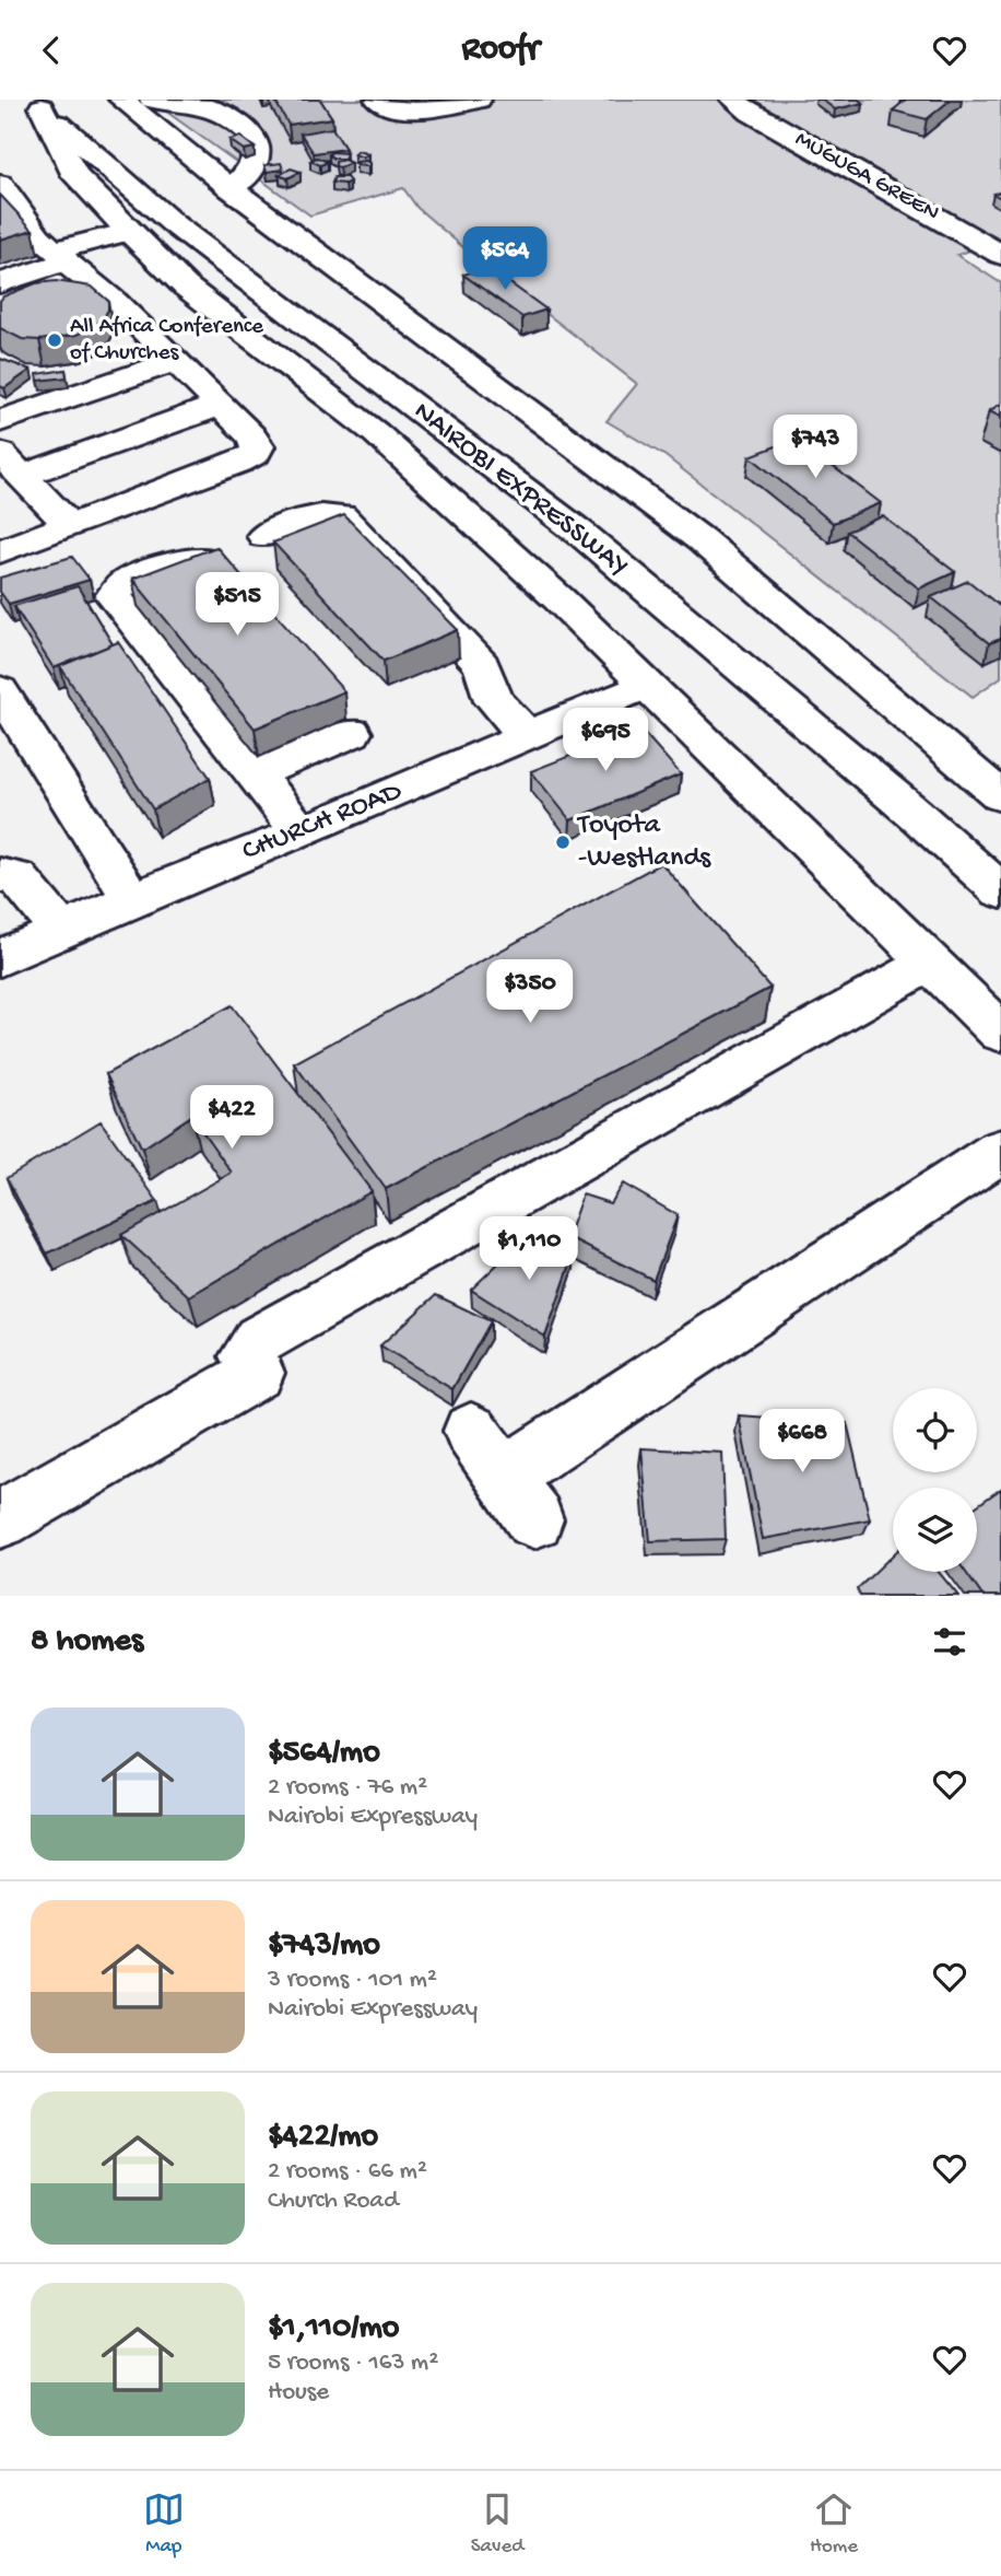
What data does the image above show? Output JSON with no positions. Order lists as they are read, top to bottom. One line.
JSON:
{"streets":{"main road":["MUGUGA GREEN","NAIROBI EXPRESSWAY","CHURCH ROAD"]},"places":["All Africa Conference of Churches","Toyota -Westlands"],"page":{"header":"Roofr","price":["$564","$743","$515","$695","$350","$422","$1,110","$668"],"heading":"8 homes","list":[{"name":"$564/mo","note":"2 rooms · 76 m² · Nairobi Expressway"},{"name":"$743/mo","note":"3 rooms · 101 m² · Nairobi Expressway"},{"name":"$422/mo","note":"2 rooms · 66 m² · Church Road"},{"name":"$1,110/mo","note":"5 rooms · 163 m² · House"}],"tabs":["Map","Saved","Home"]}}
